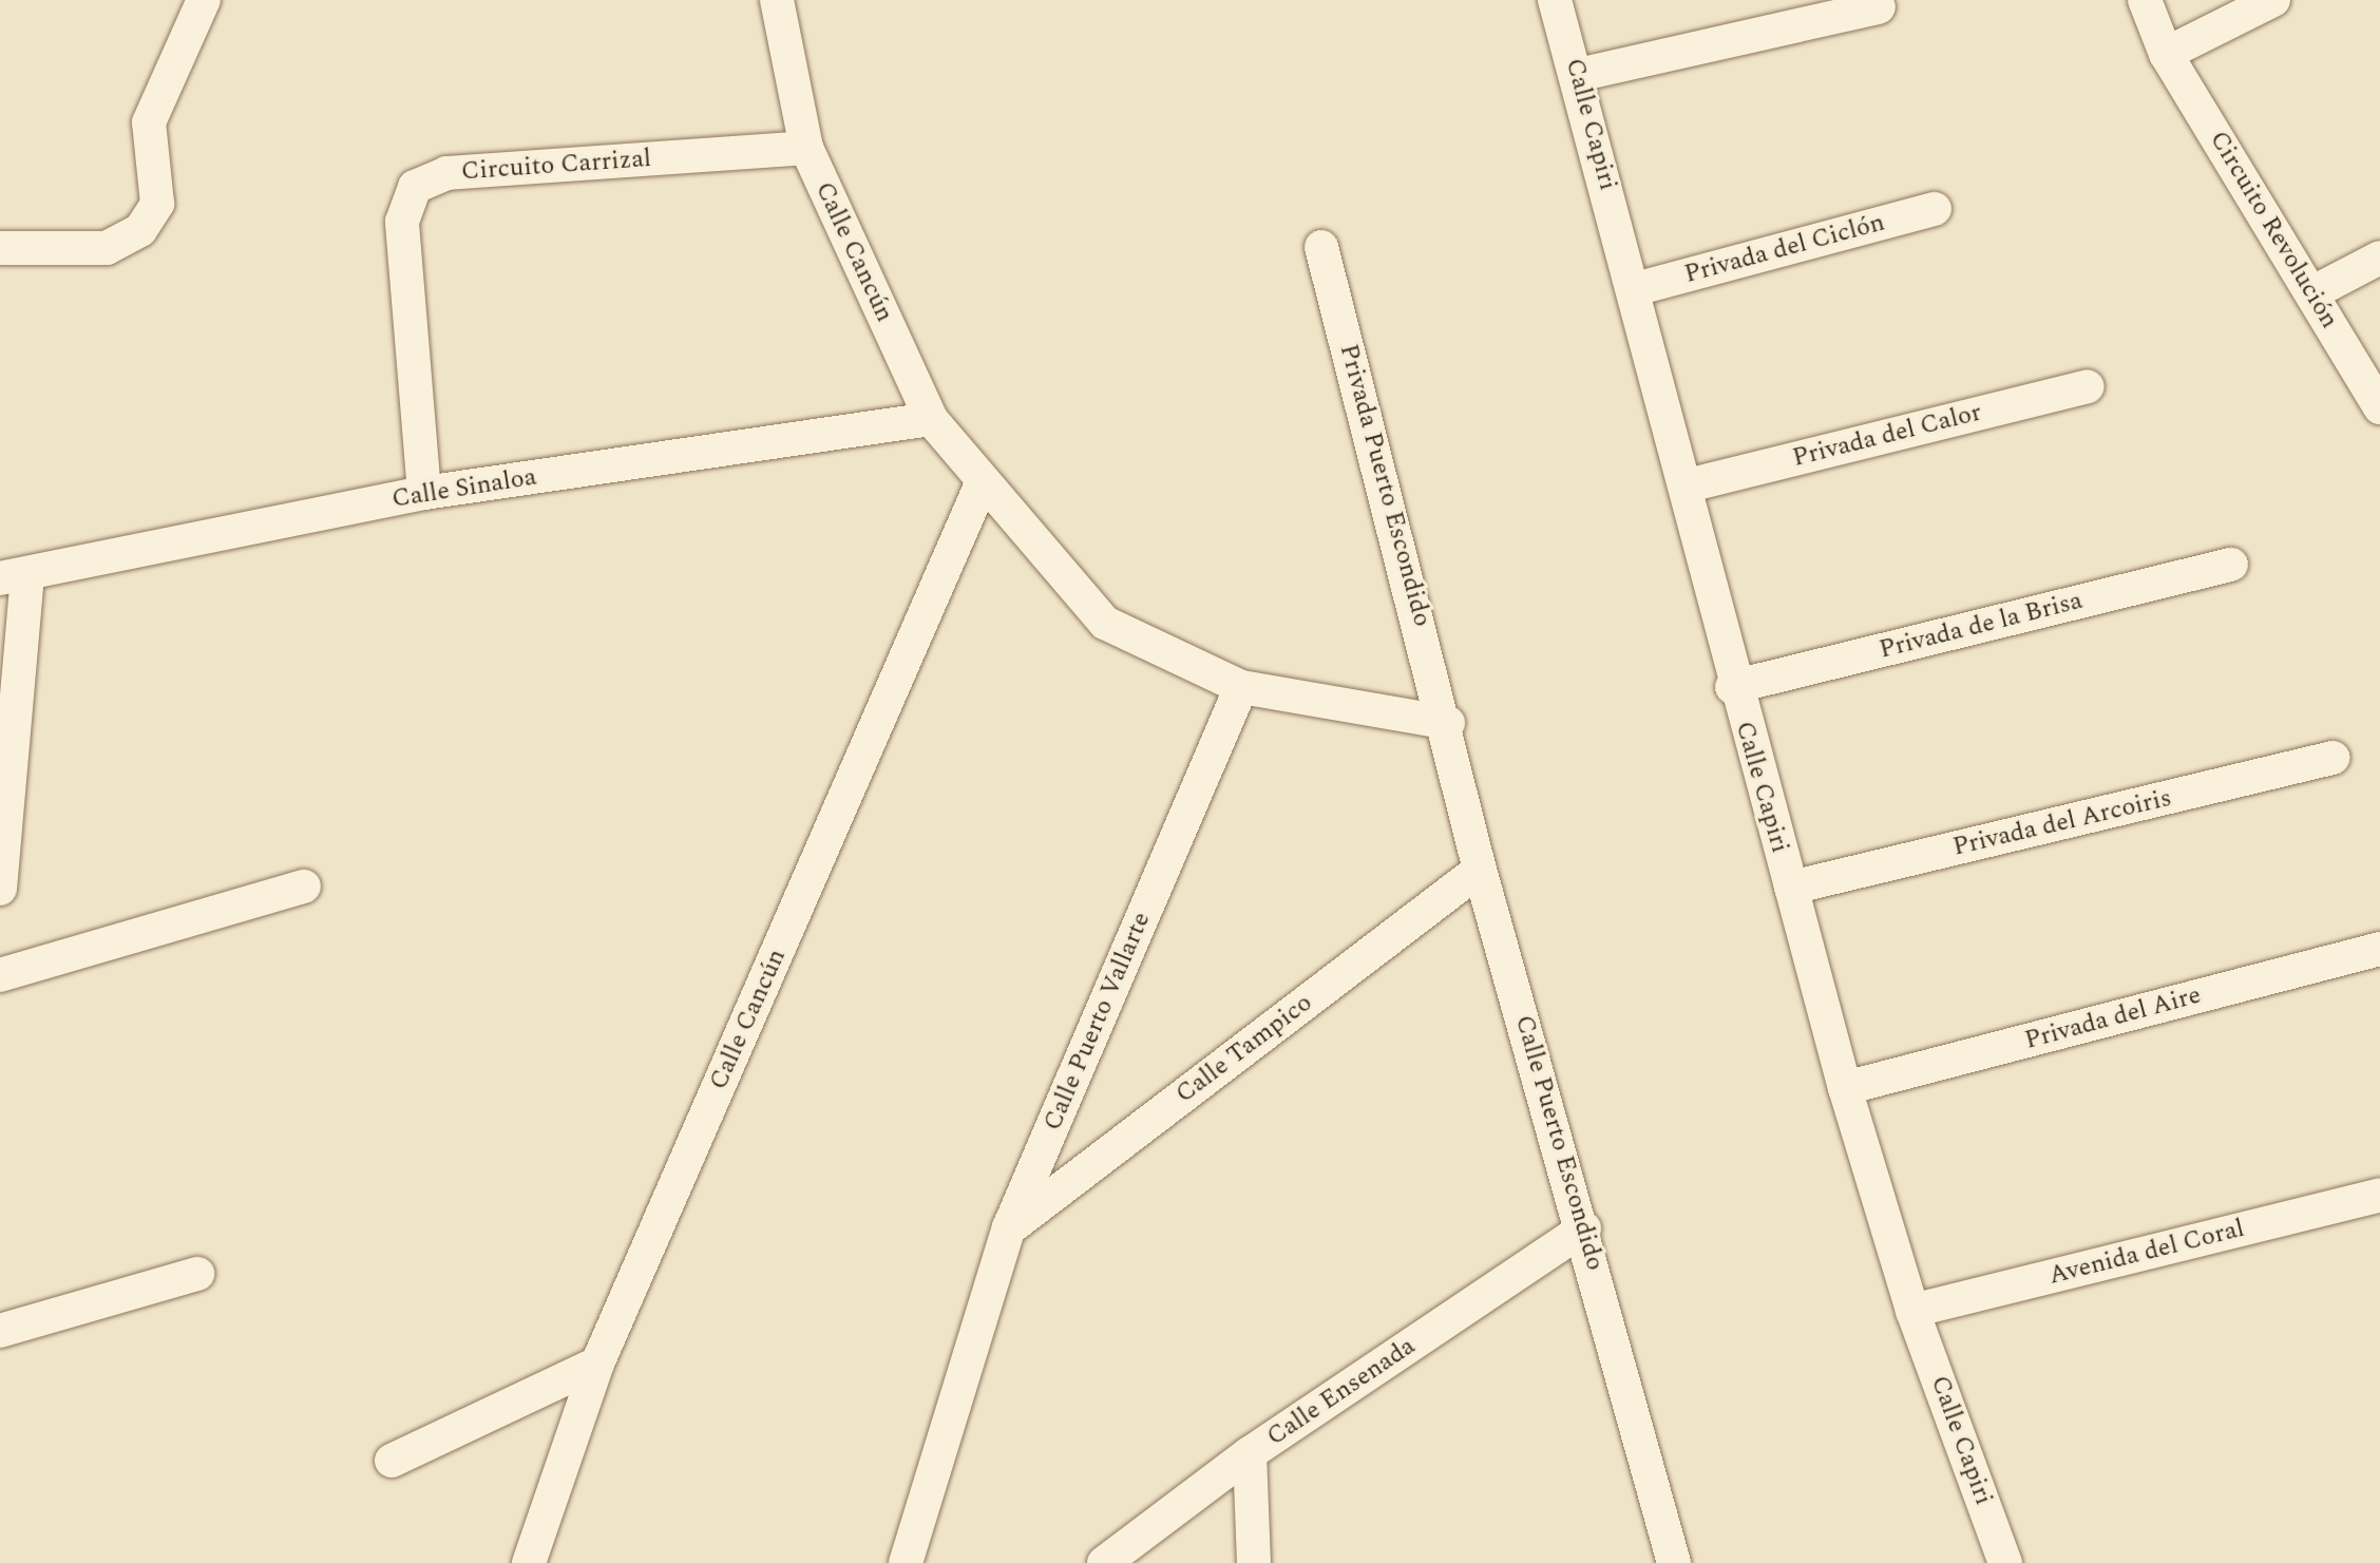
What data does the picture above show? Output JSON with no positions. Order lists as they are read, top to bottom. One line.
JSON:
{"streets":{"street":["Calle Capiri","Circuito Carrizal","Circuito Revolución","Privada del Ciclón","Calle Cancún","Privada del Calor","Privada Puerto Escondido","Calle Sinaloa","Privada de la Brisa","Privada del Arcoiris","Privada del Aire","Calle Puerto Vallarte","Calle Tampico","Calle Puerto Escondido","Avenida del Coral","Calle Ensenada"]},"crossings":[["Calle Capiri","Privada del Ciclón"],["Calle Capiri","Privada del Calor"],["Calle Capiri","Privada de la Brisa"],["Calle Capiri","Privada del Arcoiris"],["Calle Capiri","Privada del Aire"],["Calle Capiri","Avenida del Coral"],["Circuito Carrizal","Calle Cancún"],["Circuito Carrizal","Calle Sinaloa"],["Calle Cancún","Calle Sinaloa"],["Calle Cancún","Calle Puerto Vallarte"],["Privada Puerto Escondido","Calle Puerto Escondido"],["Calle Puerto Vallarte","Calle Tampico"],["Calle Tampico","Calle Puerto Escondido"],["Calle Puerto Escondido","Calle Ensenada"]]}
